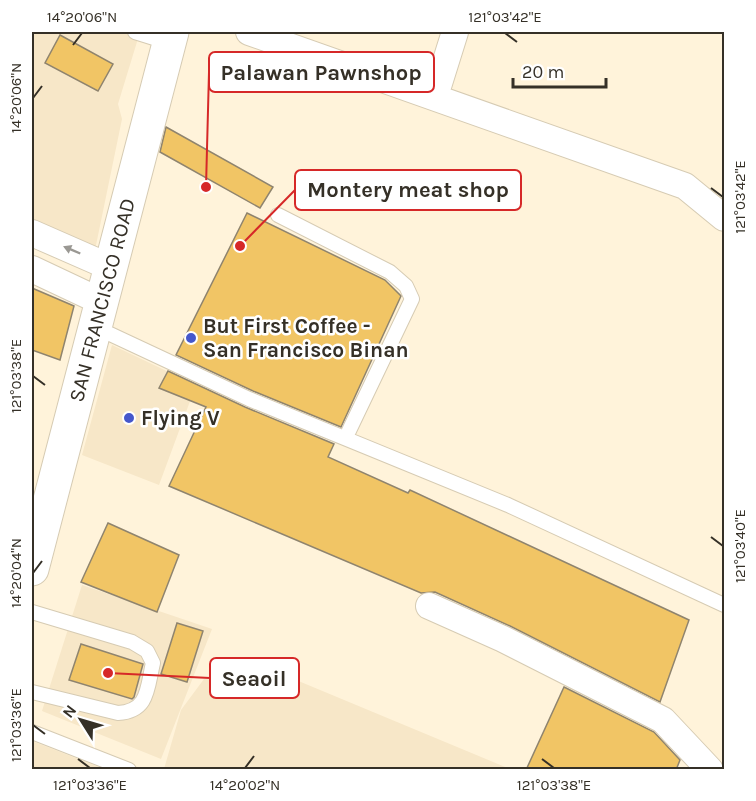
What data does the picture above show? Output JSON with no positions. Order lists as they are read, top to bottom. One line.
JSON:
{"streets":{"main road":["SAN FRANCISCO ROAD"]},"places":["Palawan Pawnshop","Montery meat shop","But First Coffee - San Francisco Binan","Flying V","Seaoil"],"scale_bar":"20 m","north":"top left","coordinates":["14°20'06\"N","121°03'42\"E","121°03'38\"E","121°03'40\"E","14°20'04\"N","121°03'36\"E","14°20'02\"N"]}
